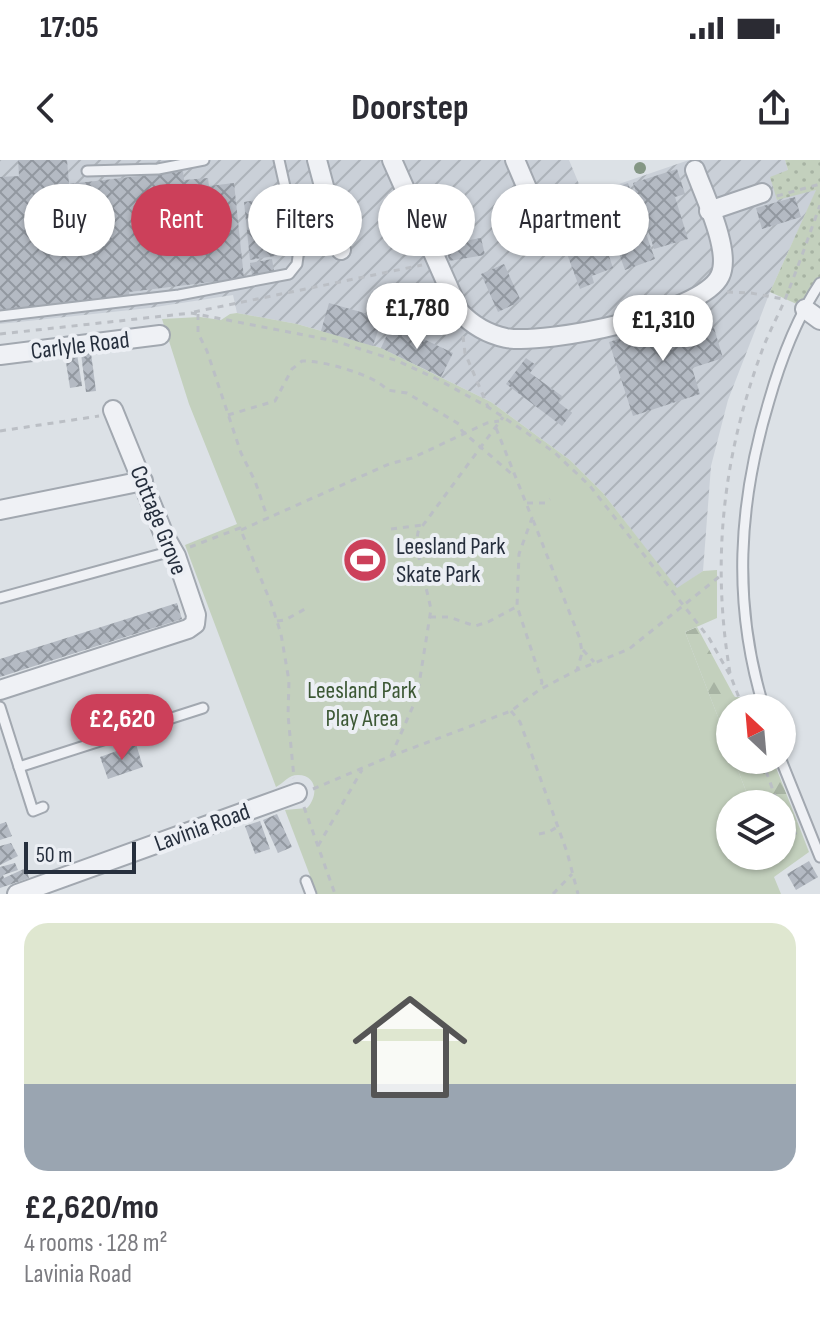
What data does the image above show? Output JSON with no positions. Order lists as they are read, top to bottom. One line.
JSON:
{"streets":{"street":["Carlyle Road","Cottage Grove","Lavinia Road"]},"parks":["Leesland Park Play Area"],"places":{"sports":["Leesland Park Skate Park"]},"scale_bar":"50 m","north":"top left","page":{"status":"17:05","header":"Doorstep","chip":["Buy","Rent","Filters","New","Apartment"],"price":["£1,780","£1,310","£2,620"],"scale":"50 m","list":[{"name":"£2,620/mo","note":"4 rooms · 128 m² · Lavinia Road"}]}}
